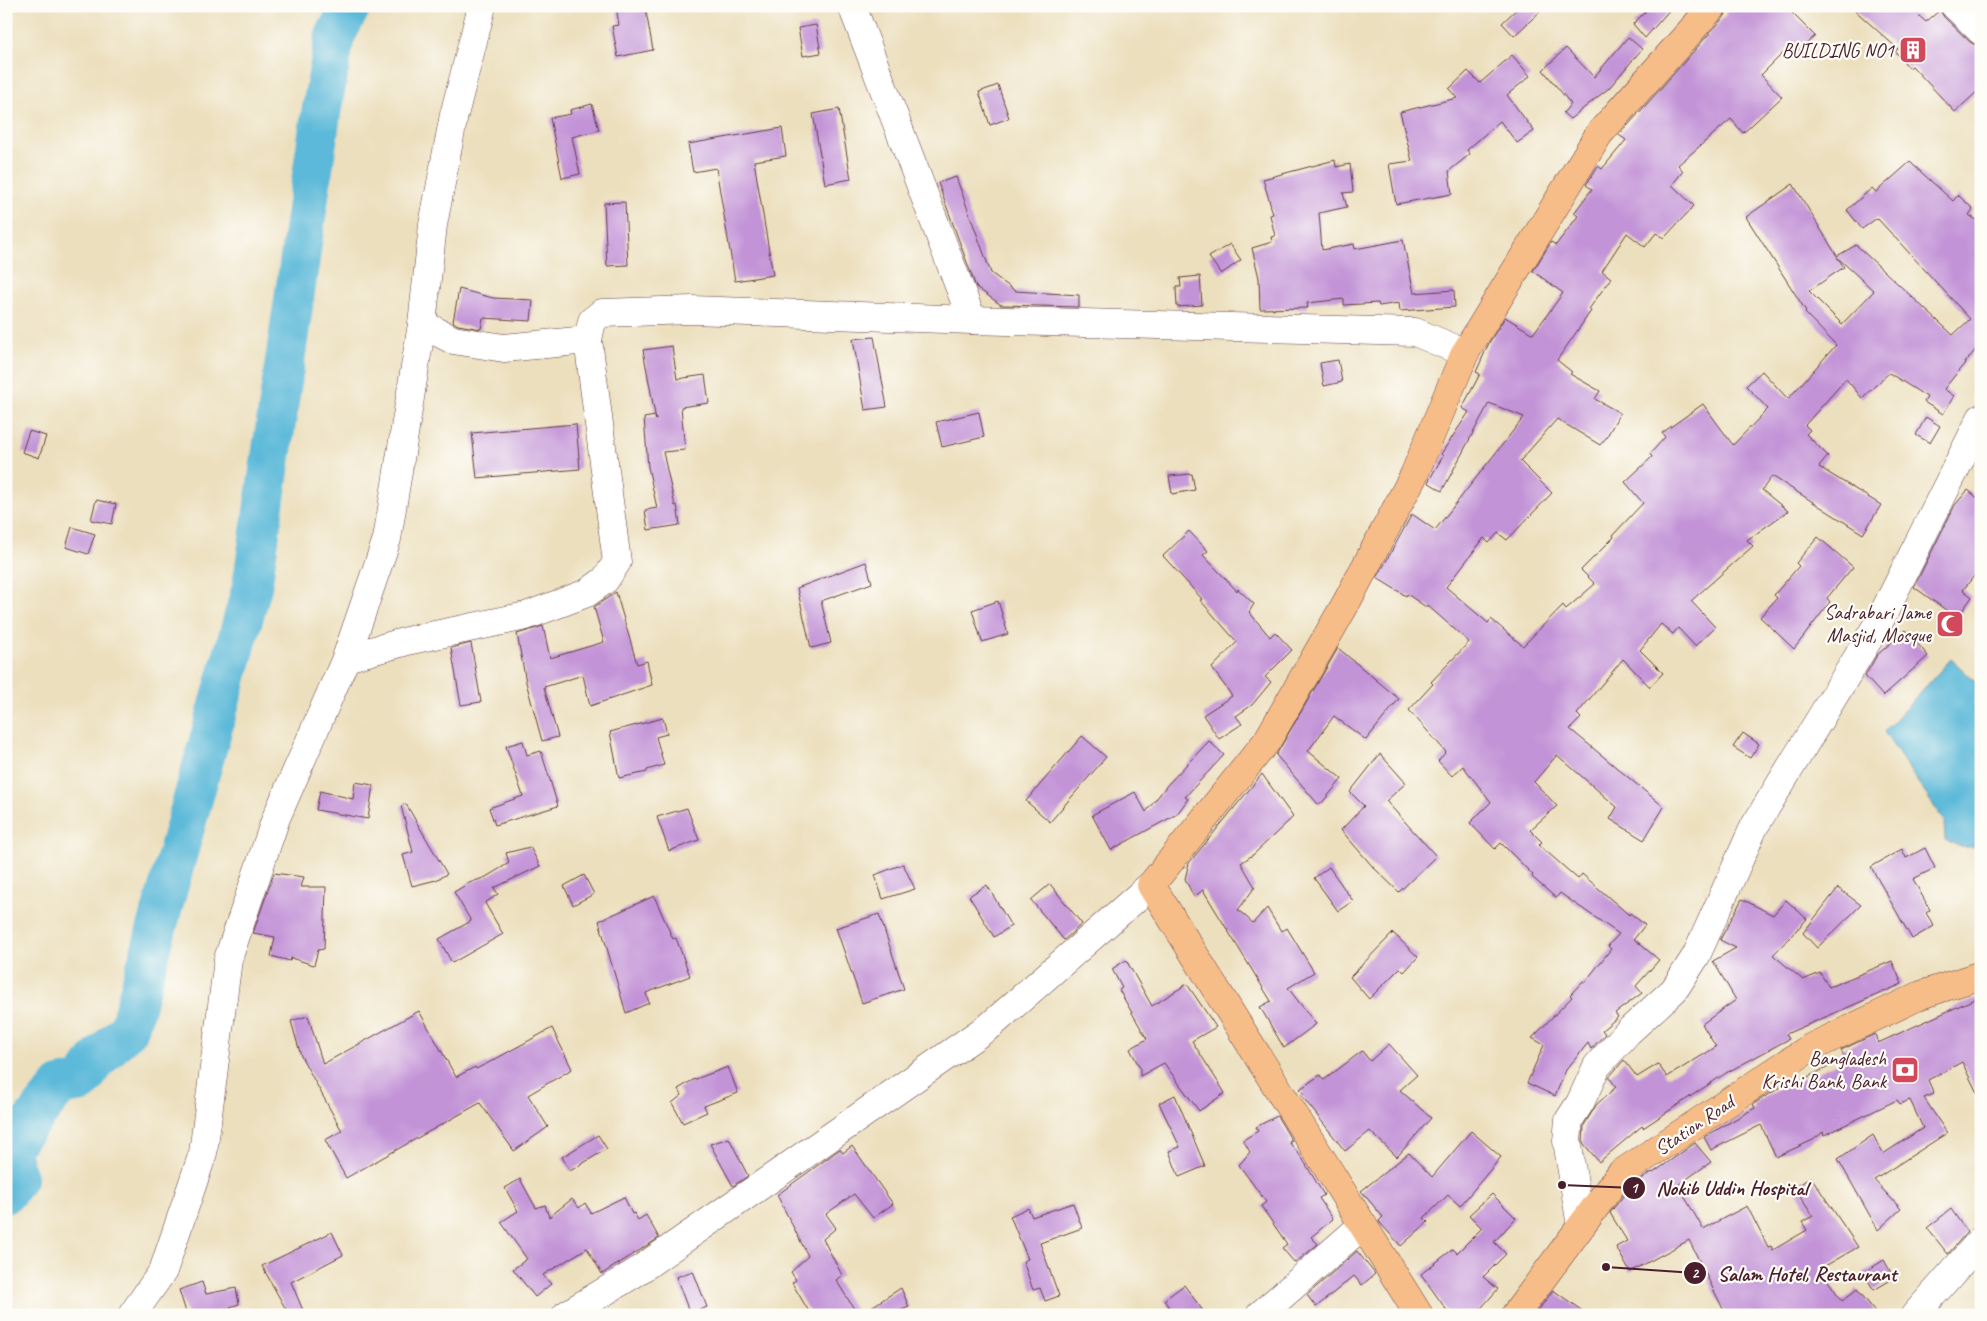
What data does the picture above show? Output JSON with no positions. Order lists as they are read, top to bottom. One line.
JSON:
{"streets":{"main road":["Station Road"]},"places":{"building":["BUILDING NO1"],"mosque":["Sadrabari Jame Masjid, Mosque"],"bank":["Bangladesh Krishi Bank, Bank"],"other":["Nokib Uddin Hospital","Salam Hotel, Restaurant"]}}
